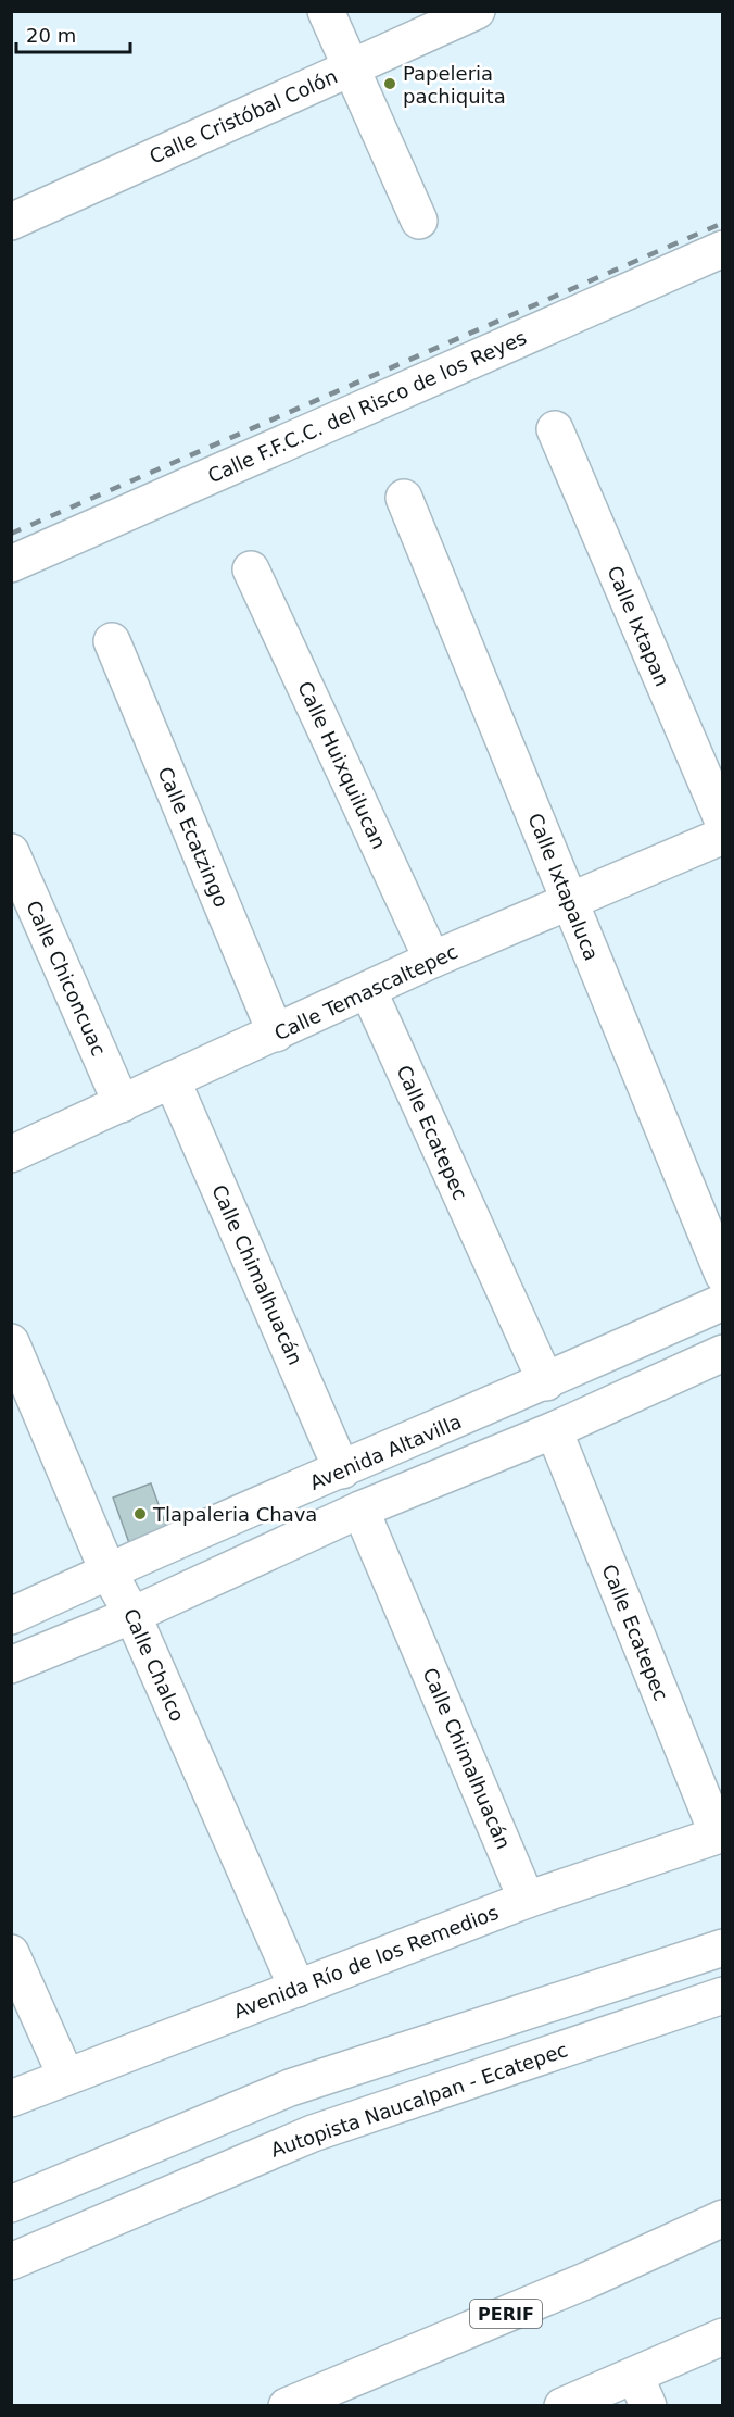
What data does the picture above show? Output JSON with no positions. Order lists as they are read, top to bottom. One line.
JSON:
{"streets":{"main road":["Calle Cristóbal Colón","Calle F.F.C.C. del Risco de los Reyes","Calle Ixtapan","Calle Huixquilucan","Calle Ecatzingo","Calle Ixtapaluca","Calle Chiconcuac","Calle Temascaltepec","Calle Ecatepec","Calle Chimalhuacán","Avenida Altavilla","Calle Chalco","Avenida Río de los Remedios","Autopista Naucalpan - Ecatepec","PERIF"]},"crossings":[["Calle Huixquilucan","Calle Temascaltepec"],["Calle Ecatzingo","Calle Temascaltepec"],["Calle Ixtapaluca","Calle Temascaltepec"],["Calle Chiconcuac","Calle Temascaltepec"],["Calle Temascaltepec","Calle Ecatepec"],["Calle Temascaltepec","Calle Chimalhuacán"],["Calle Ecatepec","Avenida Altavilla"],["Calle Ecatepec","Avenida Río de los Remedios"],["Calle Chimalhuacán","Avenida Altavilla"],["Calle Chimalhuacán","Avenida Río de los Remedios"],["Avenida Altavilla","Calle Chalco"],["Calle Chalco","Avenida Río de los Remedios"]],"places":["Papeleria pachiquita","Tlapaleria Chava"],"scale_bar":"20 m"}
